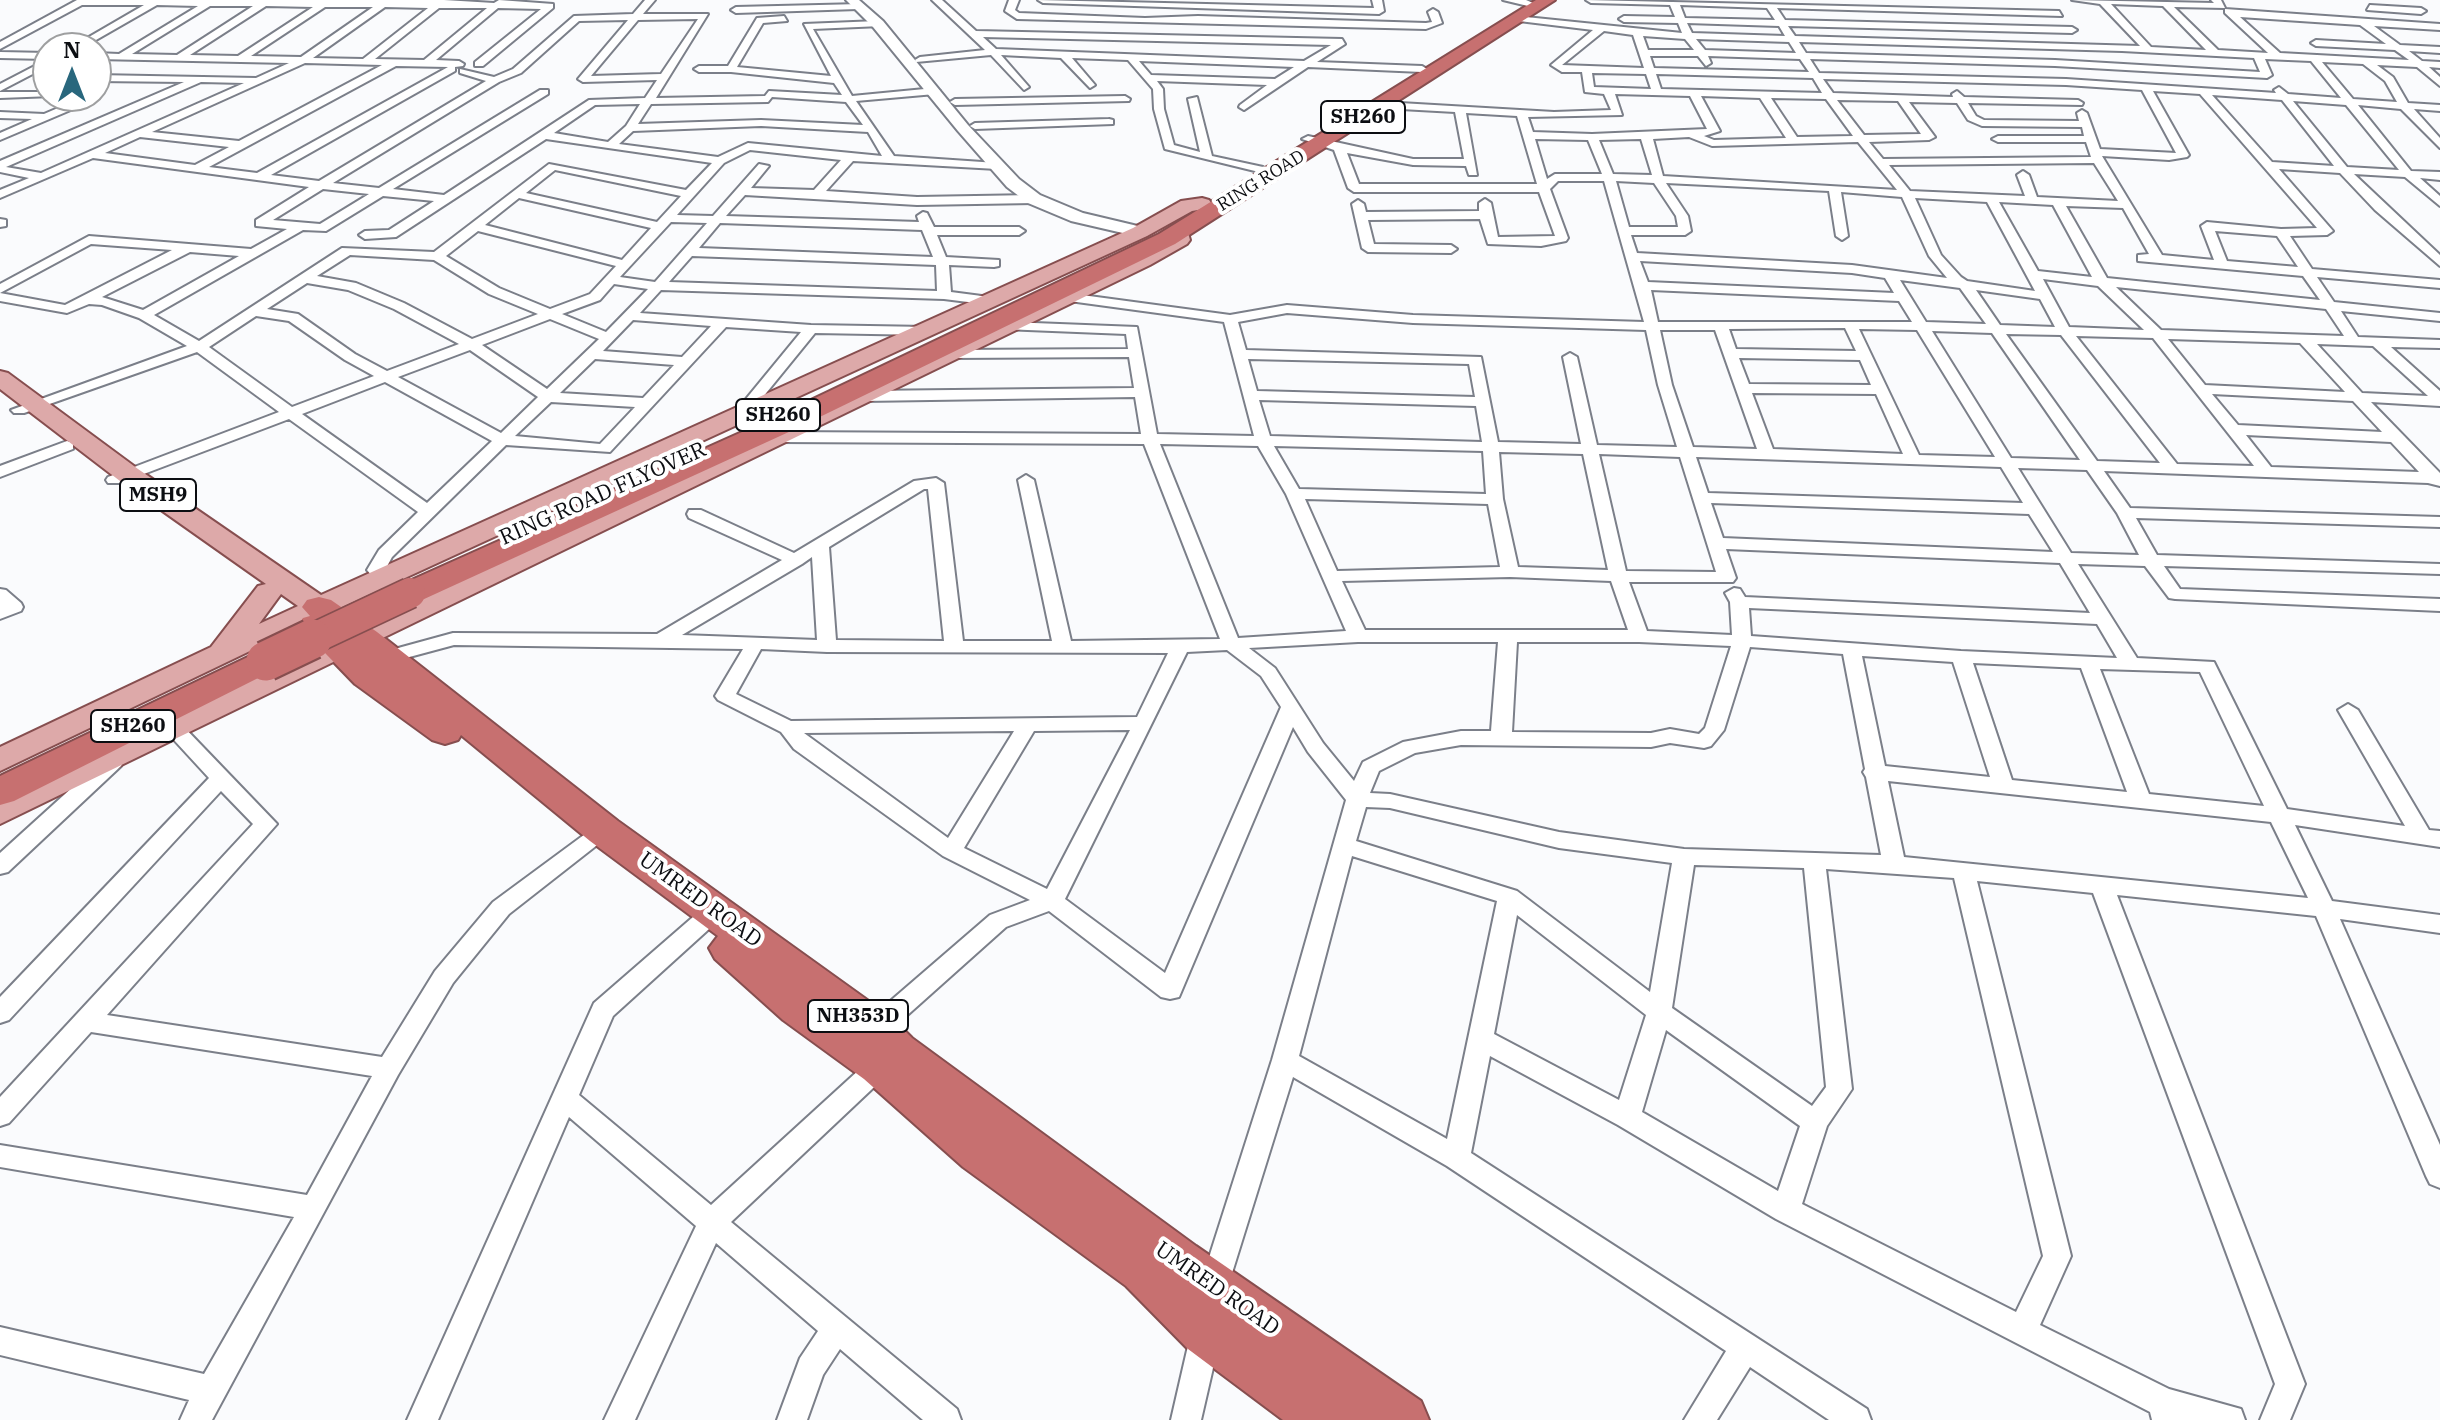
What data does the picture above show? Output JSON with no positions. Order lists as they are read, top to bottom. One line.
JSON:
{"streets":{"highway":["SH260","RING ROAD","RING ROAD FLYOVER","UMRED ROAD","NH353D"],"main road":["MSH9"]},"crossings":[["RING ROAD","RING ROAD FLYOVER"],["UMRED ROAD","NH353D"]],"north":"top"}
